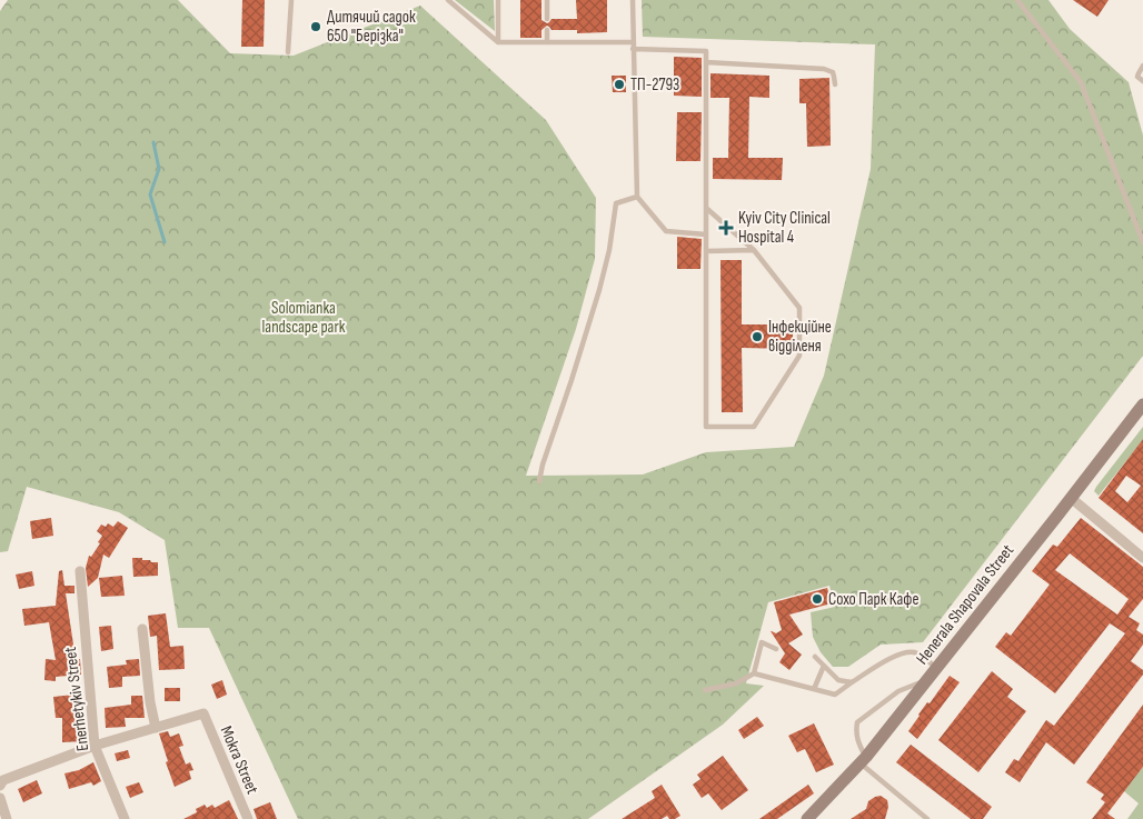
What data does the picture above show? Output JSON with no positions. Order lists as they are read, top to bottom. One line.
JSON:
{"streets":{"street":["Henerala Shapovala Street","Enerhetykiv Street","Mokra Street"]},"parks":["Solomianka landscape park"],"places":{"other":["Дитячий садок 650 \"Берізка\"","ТП-2793","Інфекційне відділеня","Сохо Парк Кафе"],"health":["Kyiv City Clinical Hospital 4"]}}
